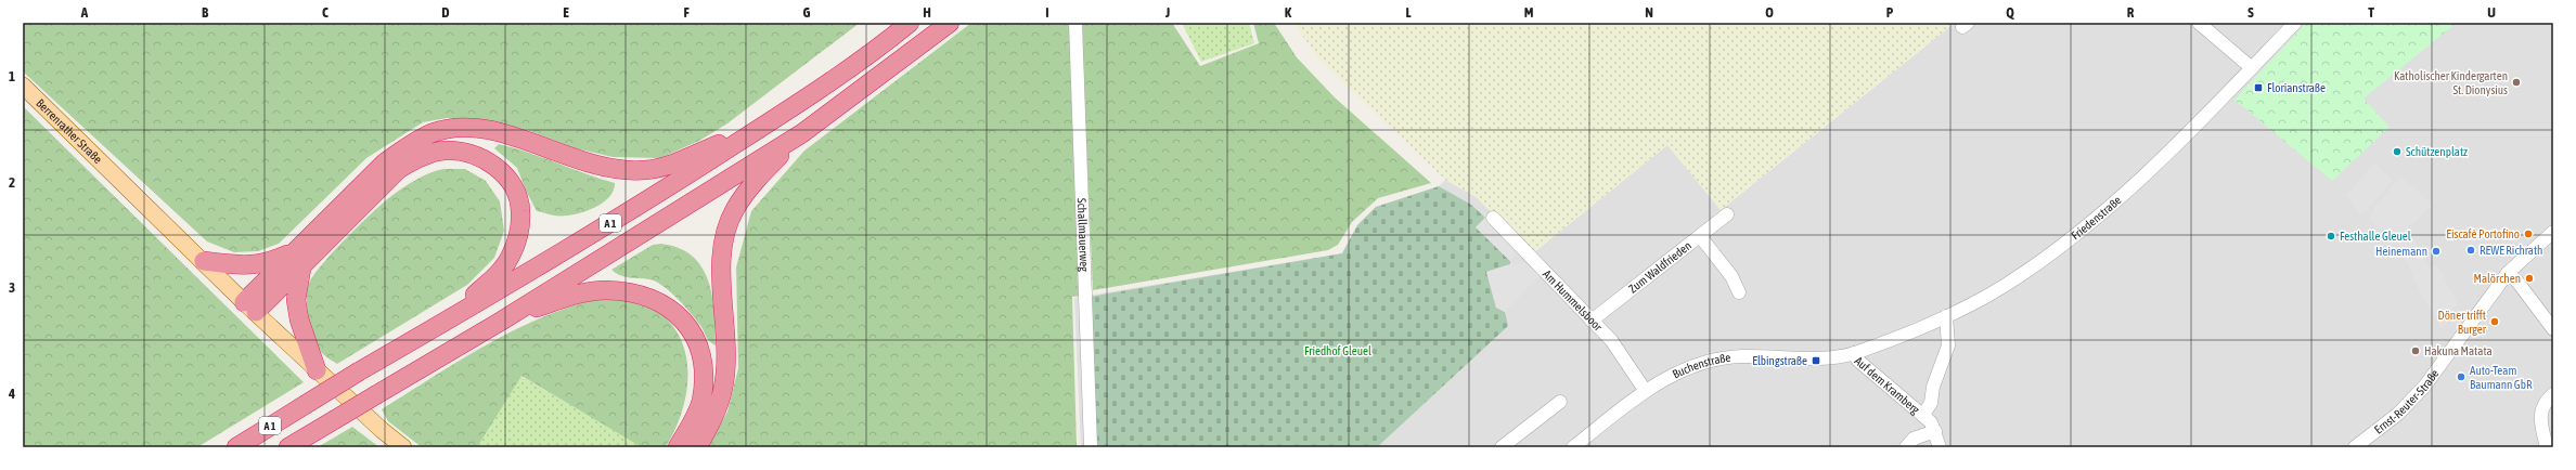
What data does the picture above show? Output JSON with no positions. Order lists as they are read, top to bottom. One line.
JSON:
{"streets":{"highway":["A 1"],"main road":["Berrenrather Straße"],"street":["Friedenstraße","Schallmauerweg","Zum Waldfrieden","Am Hummelsboor","Buchenstraße","Auf dem Kramberg","Ernst-Reuter-Straße"]},"crossings":[["Friedenstraße","Buchenstraße"],["Friedenstraße","Auf dem Kramberg"],["Zum Waldfrieden","Am Hummelsboor"],["Am Hummelsboor","Buchenstraße"],["Buchenstraße","Auf dem Kramberg"]],"parks":["Friedhof Gleuel"],"places":{"other":["Katholischer Kindergarten St. Dionysius","Schützenplatz","Eiscafè Portofino","Festhalle Gleuel","REWE Richrath","Heinemann","Malörchen","Döner trifft Burger","Hakuna Matata","Auto-Team Baumann GbR"],"transit":["Florianstraße","Elbingstraße"]},"grid":{"columns":["A","B","C","D","E","F","G","H","I","J","K","L","M","N","O","P","Q","R","S","T","U"],"rows":["1","2","3","4"]}}
